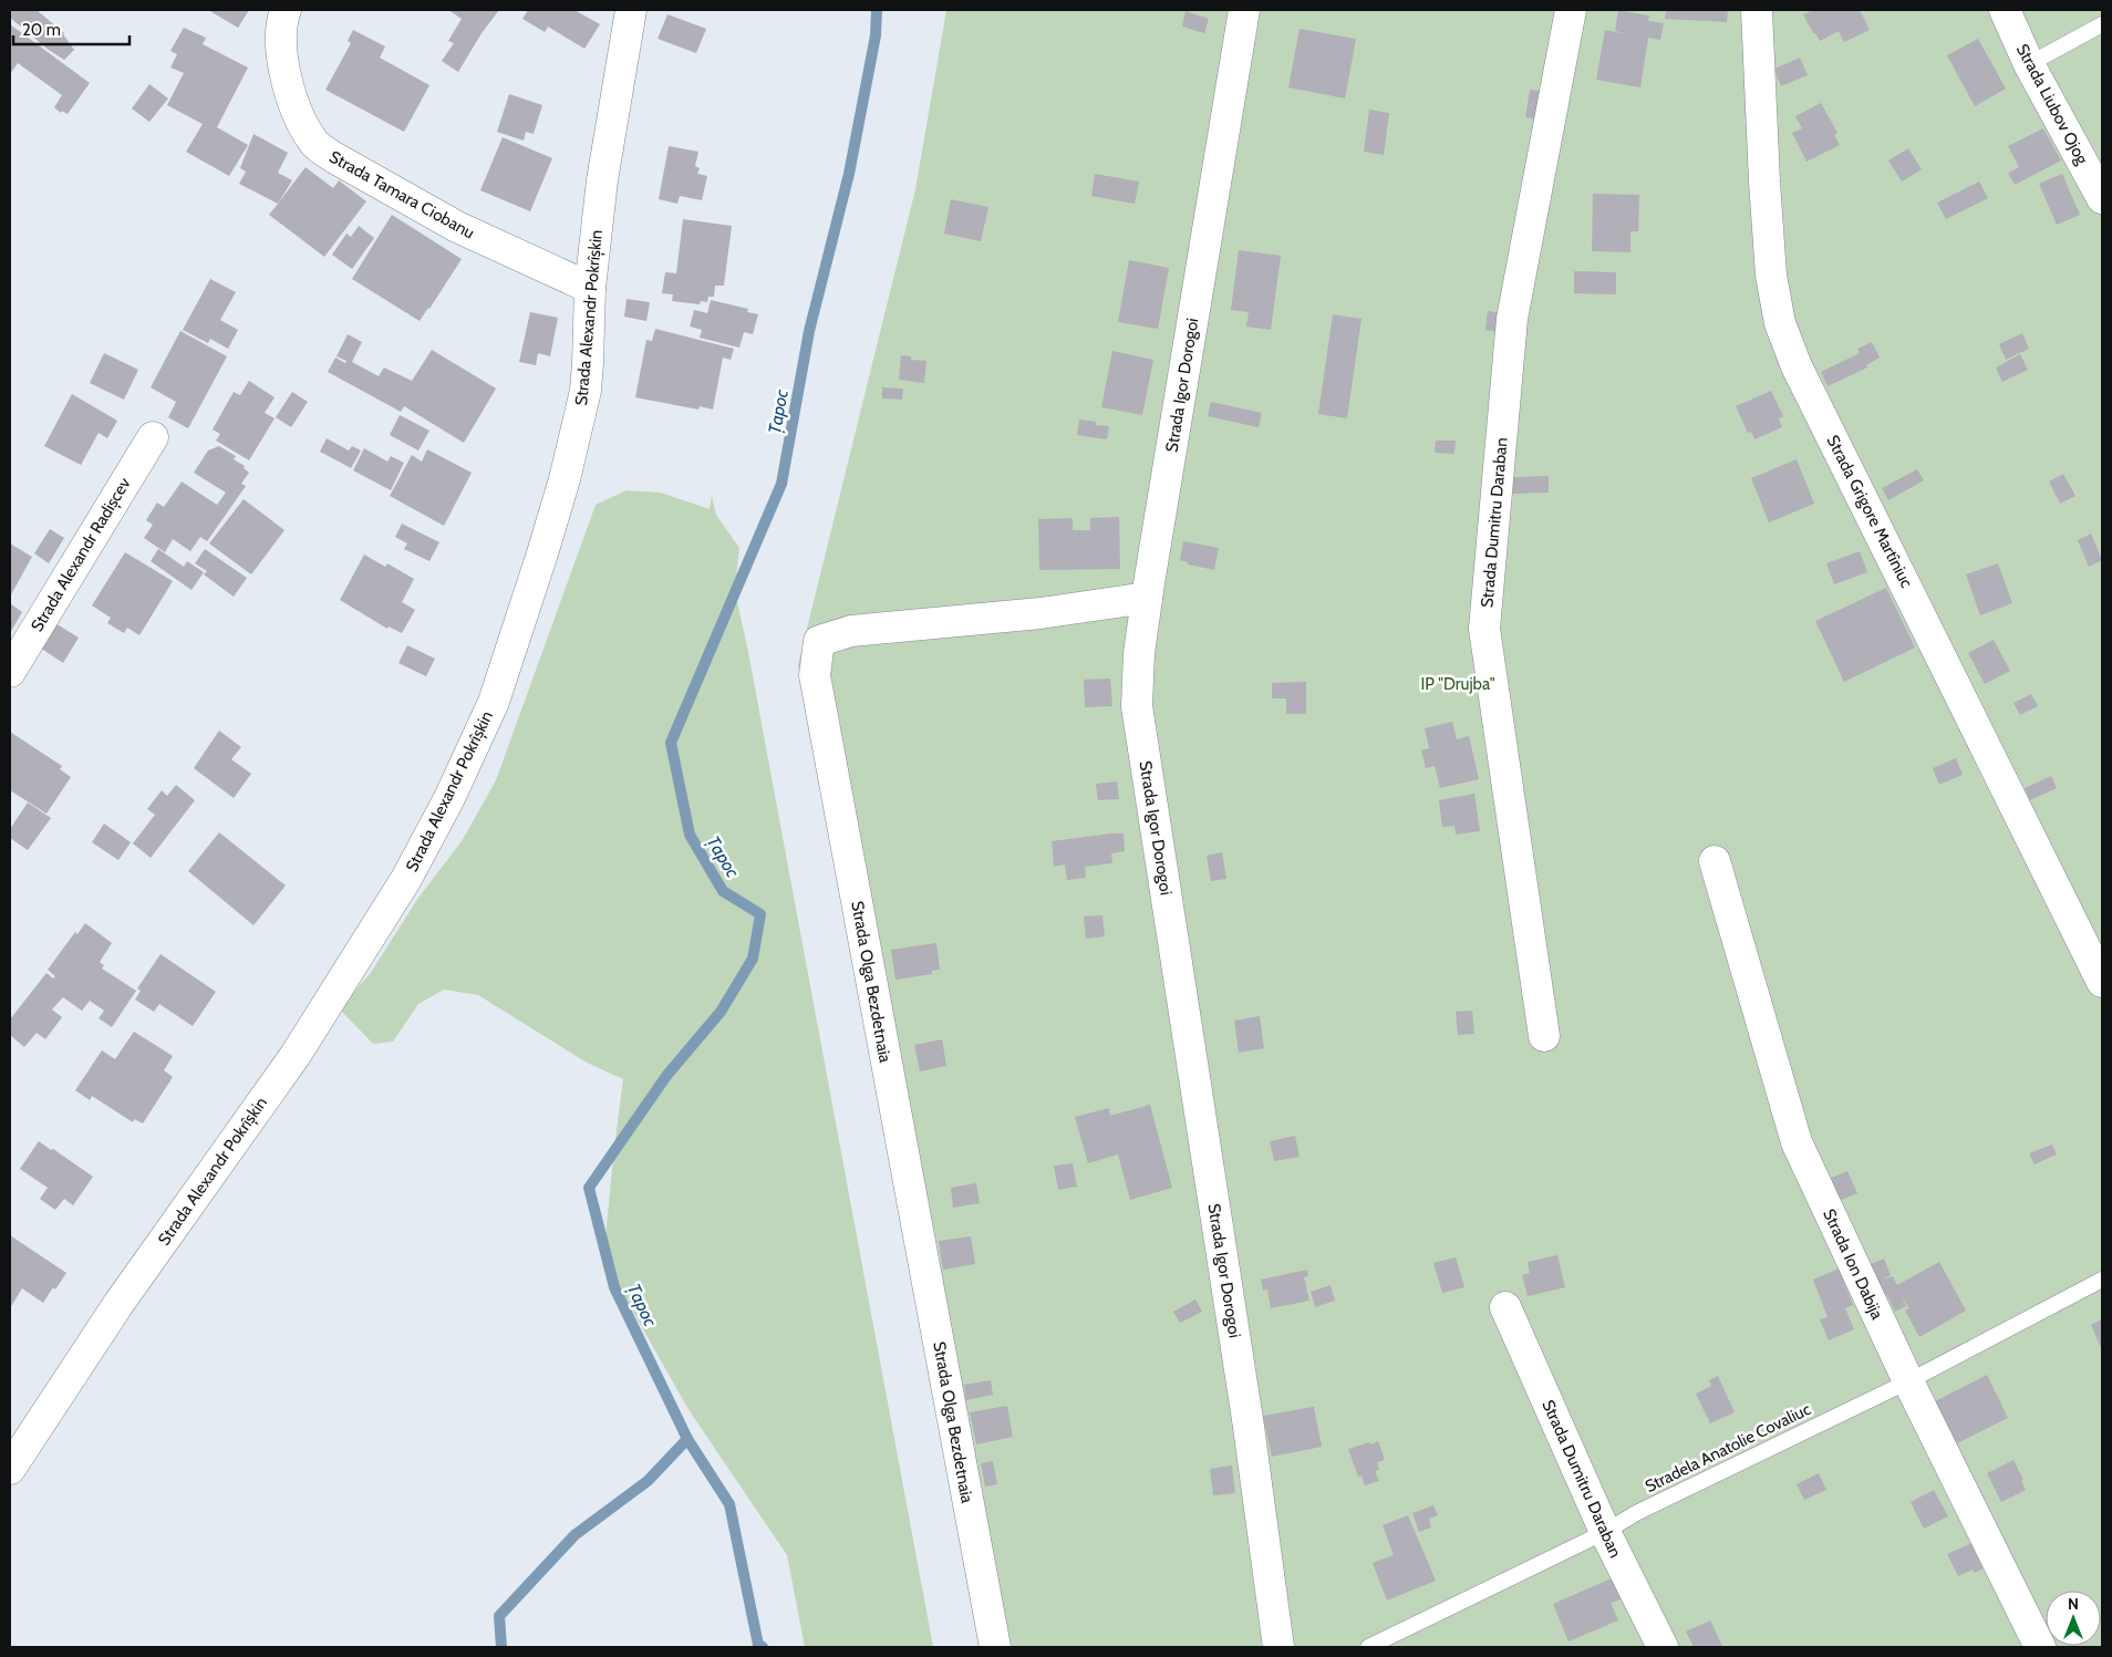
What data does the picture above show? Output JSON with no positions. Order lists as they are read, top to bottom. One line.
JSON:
{"streets":{"street":["Strada Liubov Ojog","Strada Tamara Ciobanu","Strada Alexandr Pokrîșkin","Strada Igor Dorogoi","Strada Grigore Martîniuc","Strada Dumitru Daraban","Strada Alexandr Radișcev","Strada Olga Bezdetnaia","Strada Ion Dabija"],"lane":["Stradela Anatolie Covaliuc"]},"crossings":[["Strada Tamara Ciobanu","Strada Alexandr Pokrîșkin"],["Strada Igor Dorogoi","Strada Olga Bezdetnaia"],["Strada Dumitru Daraban","Stradela Anatolie Covaliuc"],["Strada Ion Dabija","Stradela Anatolie Covaliuc"]],"water":["Țapoc"],"parks":["IP \"Drujba\""],"scale_bar":"20 m","north":"top"}
